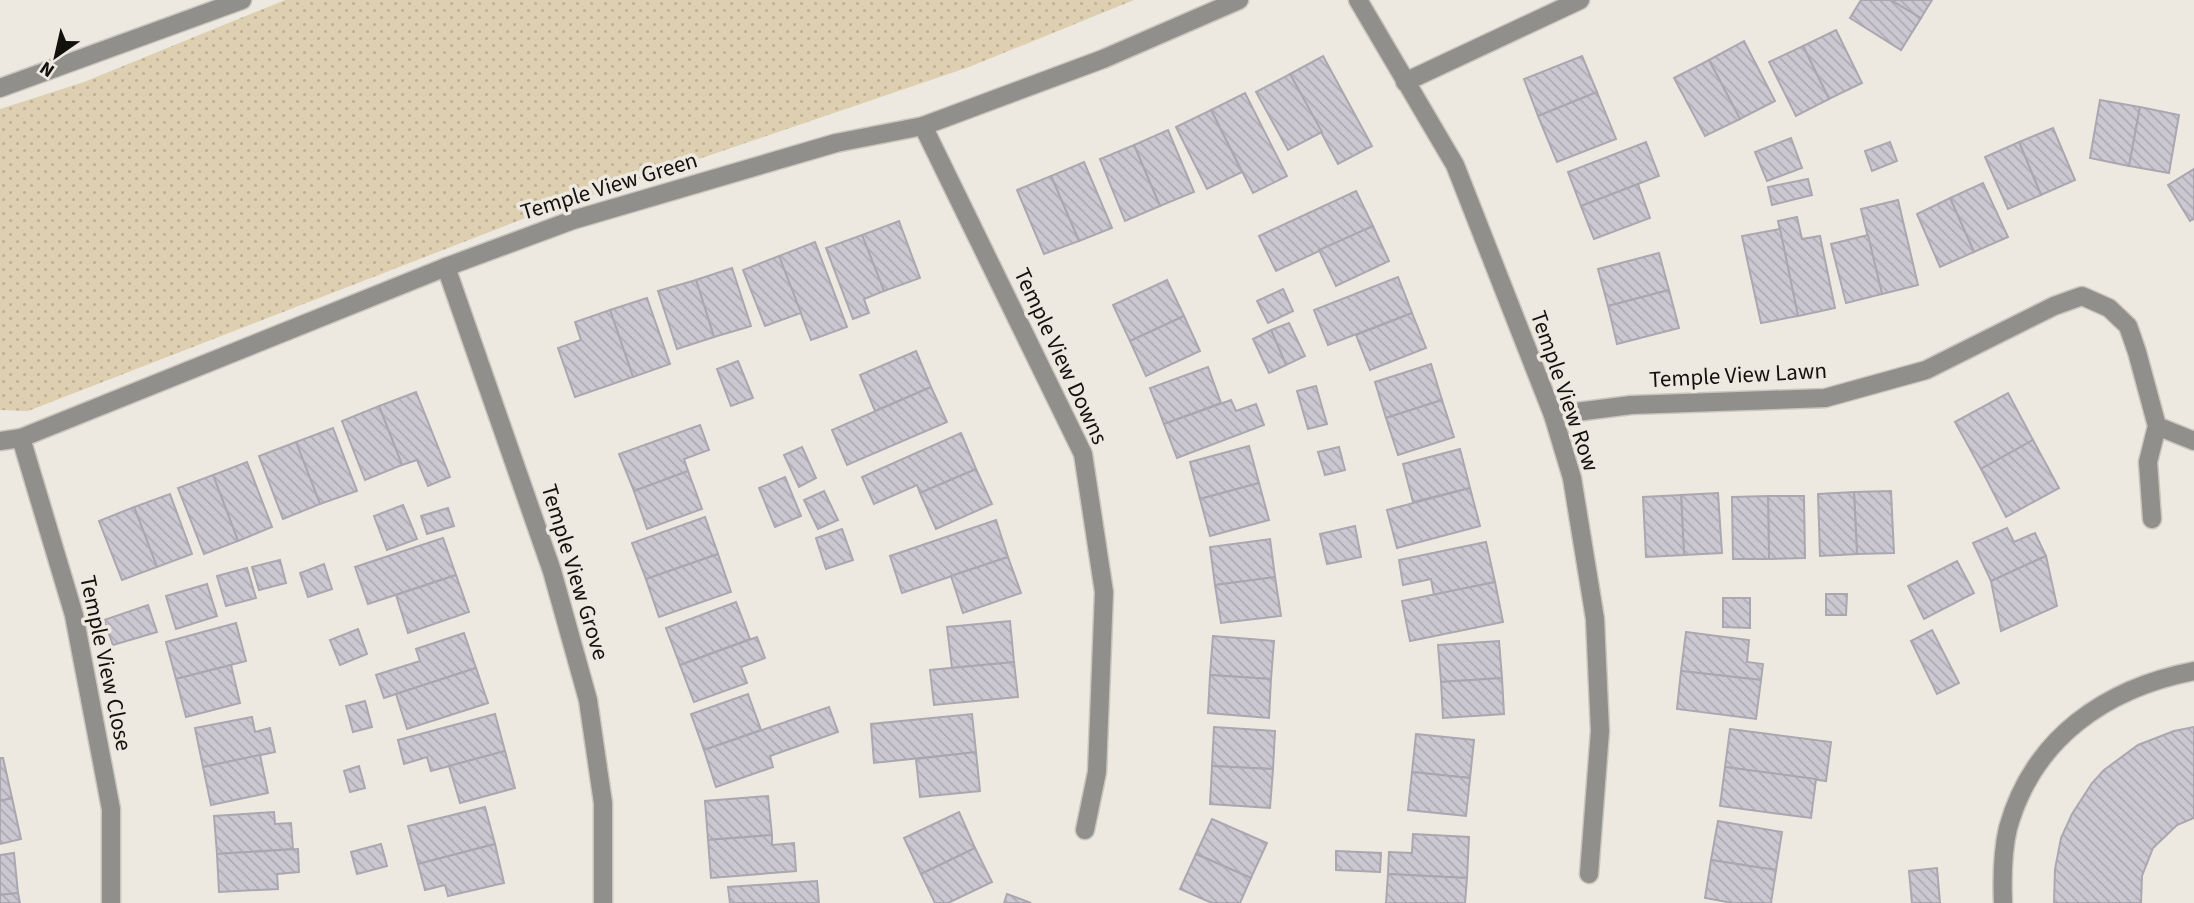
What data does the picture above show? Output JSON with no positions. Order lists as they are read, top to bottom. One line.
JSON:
{"streets":{"street":["Temple View Green","Temple View Downs","Temple View Lawn","Temple View Row","Temple View Grove","Temple View Close"]},"crossings":[["Temple View Green","Temple View Downs"],["Temple View Green","Temple View Grove"],["Temple View Green","Temple View Close"],["Temple View Lawn","Temple View Row"]],"north":"bottom left"}
